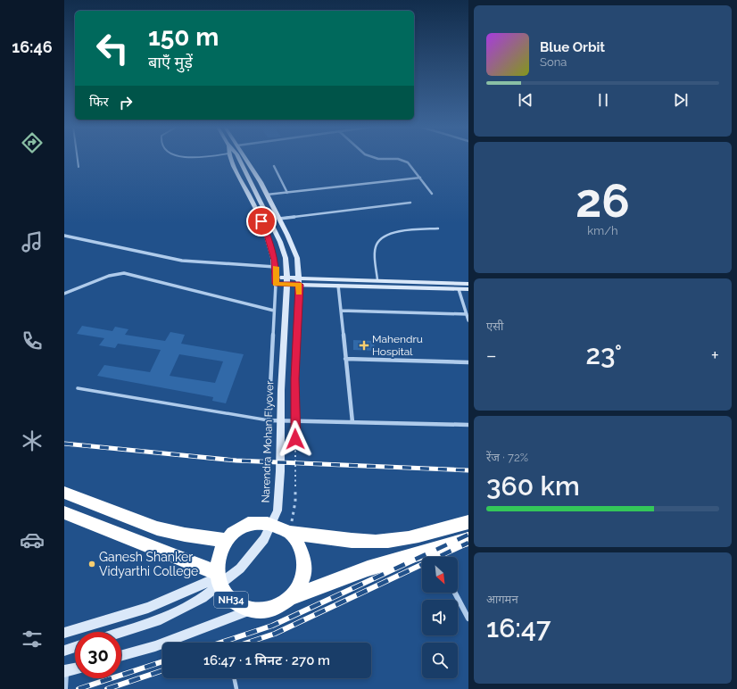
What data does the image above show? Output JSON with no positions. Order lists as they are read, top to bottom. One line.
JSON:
{"streets":{"highway":["NH34"],"main road":["Narendra Mohan Flyover"]},"places":{"health":["Mahendru Hospital"],"other":["Ganesh Shanker Vidyarthi College"]},"north":"bottom right","page":{"tabs":"16:46","turn":["150 m","बाएँ मुड़ें"],"song":["Blue Orbit","Sona"],"then":"फिर","tile":[["26","km/h"],"एसी",["रेंज · 72%","360 km"],["आगमन","16:47"]],"heat":["−","23°","+"],"limit":"30","trip":"16:47 · 1 मिनट · 270 m"}}
